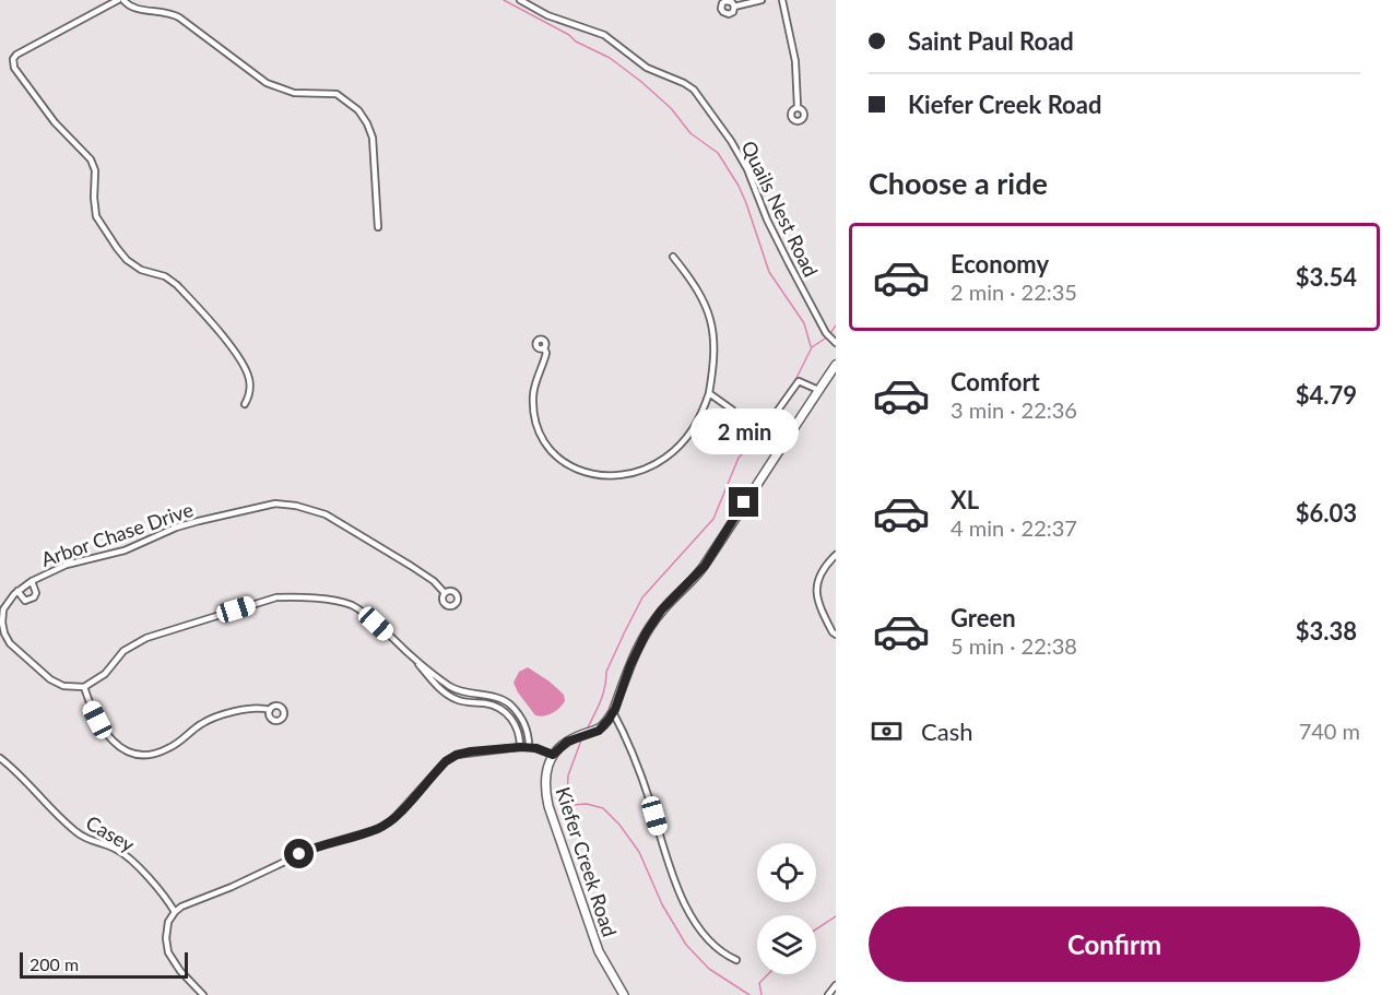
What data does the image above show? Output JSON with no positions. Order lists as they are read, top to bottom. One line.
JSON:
{"streets":{"street":["Quails Nest Road","Arbor Chase Drive","Casey","Kiefer Creek Road"]},"scale_bar":"200 m","page":{"banner":["Saint Paul Road","Kiefer Creek Road"],"heading":"Choose a ride","list":[{"name":"Economy","note":"2 min · 22:35","value":"$3.54"},{"name":"Comfort","note":"3 min · 22:36","value":"$4.79"},{"name":"XL","note":"4 min · 22:37","value":"$6.03"},{"name":"Green","note":"5 min · 22:38","value":"$3.38"}],"bubble":"2 min","pay":["Cash","740 m"],"buttons":"Confirm","scale":"200 m"}}
